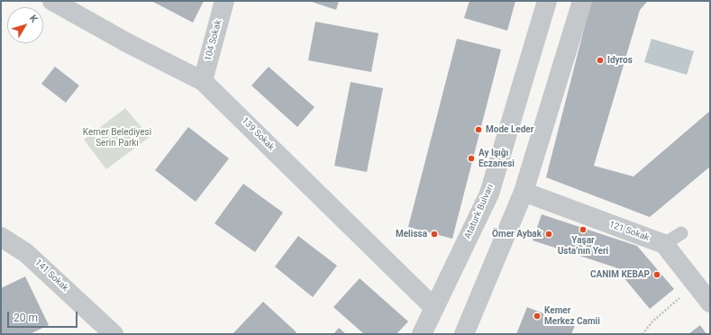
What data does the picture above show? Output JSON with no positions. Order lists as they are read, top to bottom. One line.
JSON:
{"streets":{"street":["104 Sokak","139 Sokak","Ataturk Bulvarı","121 Sokak","141 Sokak"]},"crossings":[["104 Sokak","139 Sokak"],["139 Sokak","Ataturk Bulvarı"]],"parks":["Kemer Belediyesi Serin Parkı"],"places":["Idyros","Mode Leder","Ay Işığı Eczanesi","Yaşar Usta’nın Yeri","Melissa","Ömer Aybak","CANIM KEBAP","Kemer Merkez Camii"],"scale_bar":"20 m","north":"top right"}
